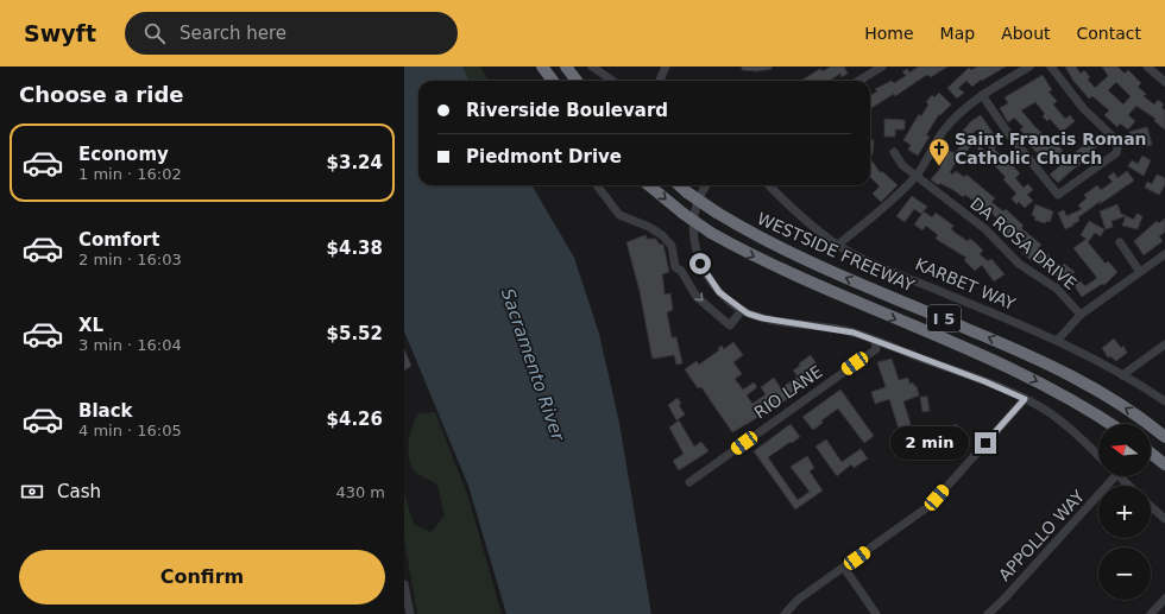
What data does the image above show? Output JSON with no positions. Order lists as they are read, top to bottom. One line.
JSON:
{"streets":{"highway":["WESTSIDE FREEWAY","I 5"],"street":["DA ROSA DRIVE","KARBET WAY","RIO LANE","APPOLLO WAY"]},"crossings":[["DA ROSA DRIVE","KARBET WAY"]],"water":["Sacramento River"],"places":{"church":["Saint Francis Roman Catholic Church"]},"north":"left","page":{"header":"Swyft","search":"Search here","nav":["Home","Map","About","Contact"],"heading":"Choose a ride","banner":["Riverside Boulevard","Piedmont Drive"],"list":[{"name":"Economy","note":"1 min · 16:02","value":"$3.24"},{"name":"Comfort","note":"2 min · 16:03","value":"$4.38"},{"name":"XL","note":"3 min · 16:04","value":"$5.52"},{"name":"Black","note":"4 min · 16:05","value":"$4.26"}],"map_buttons":["+","−"],"bubble":"2 min","pay":["Cash","430 m"],"buttons":"Confirm"}}
